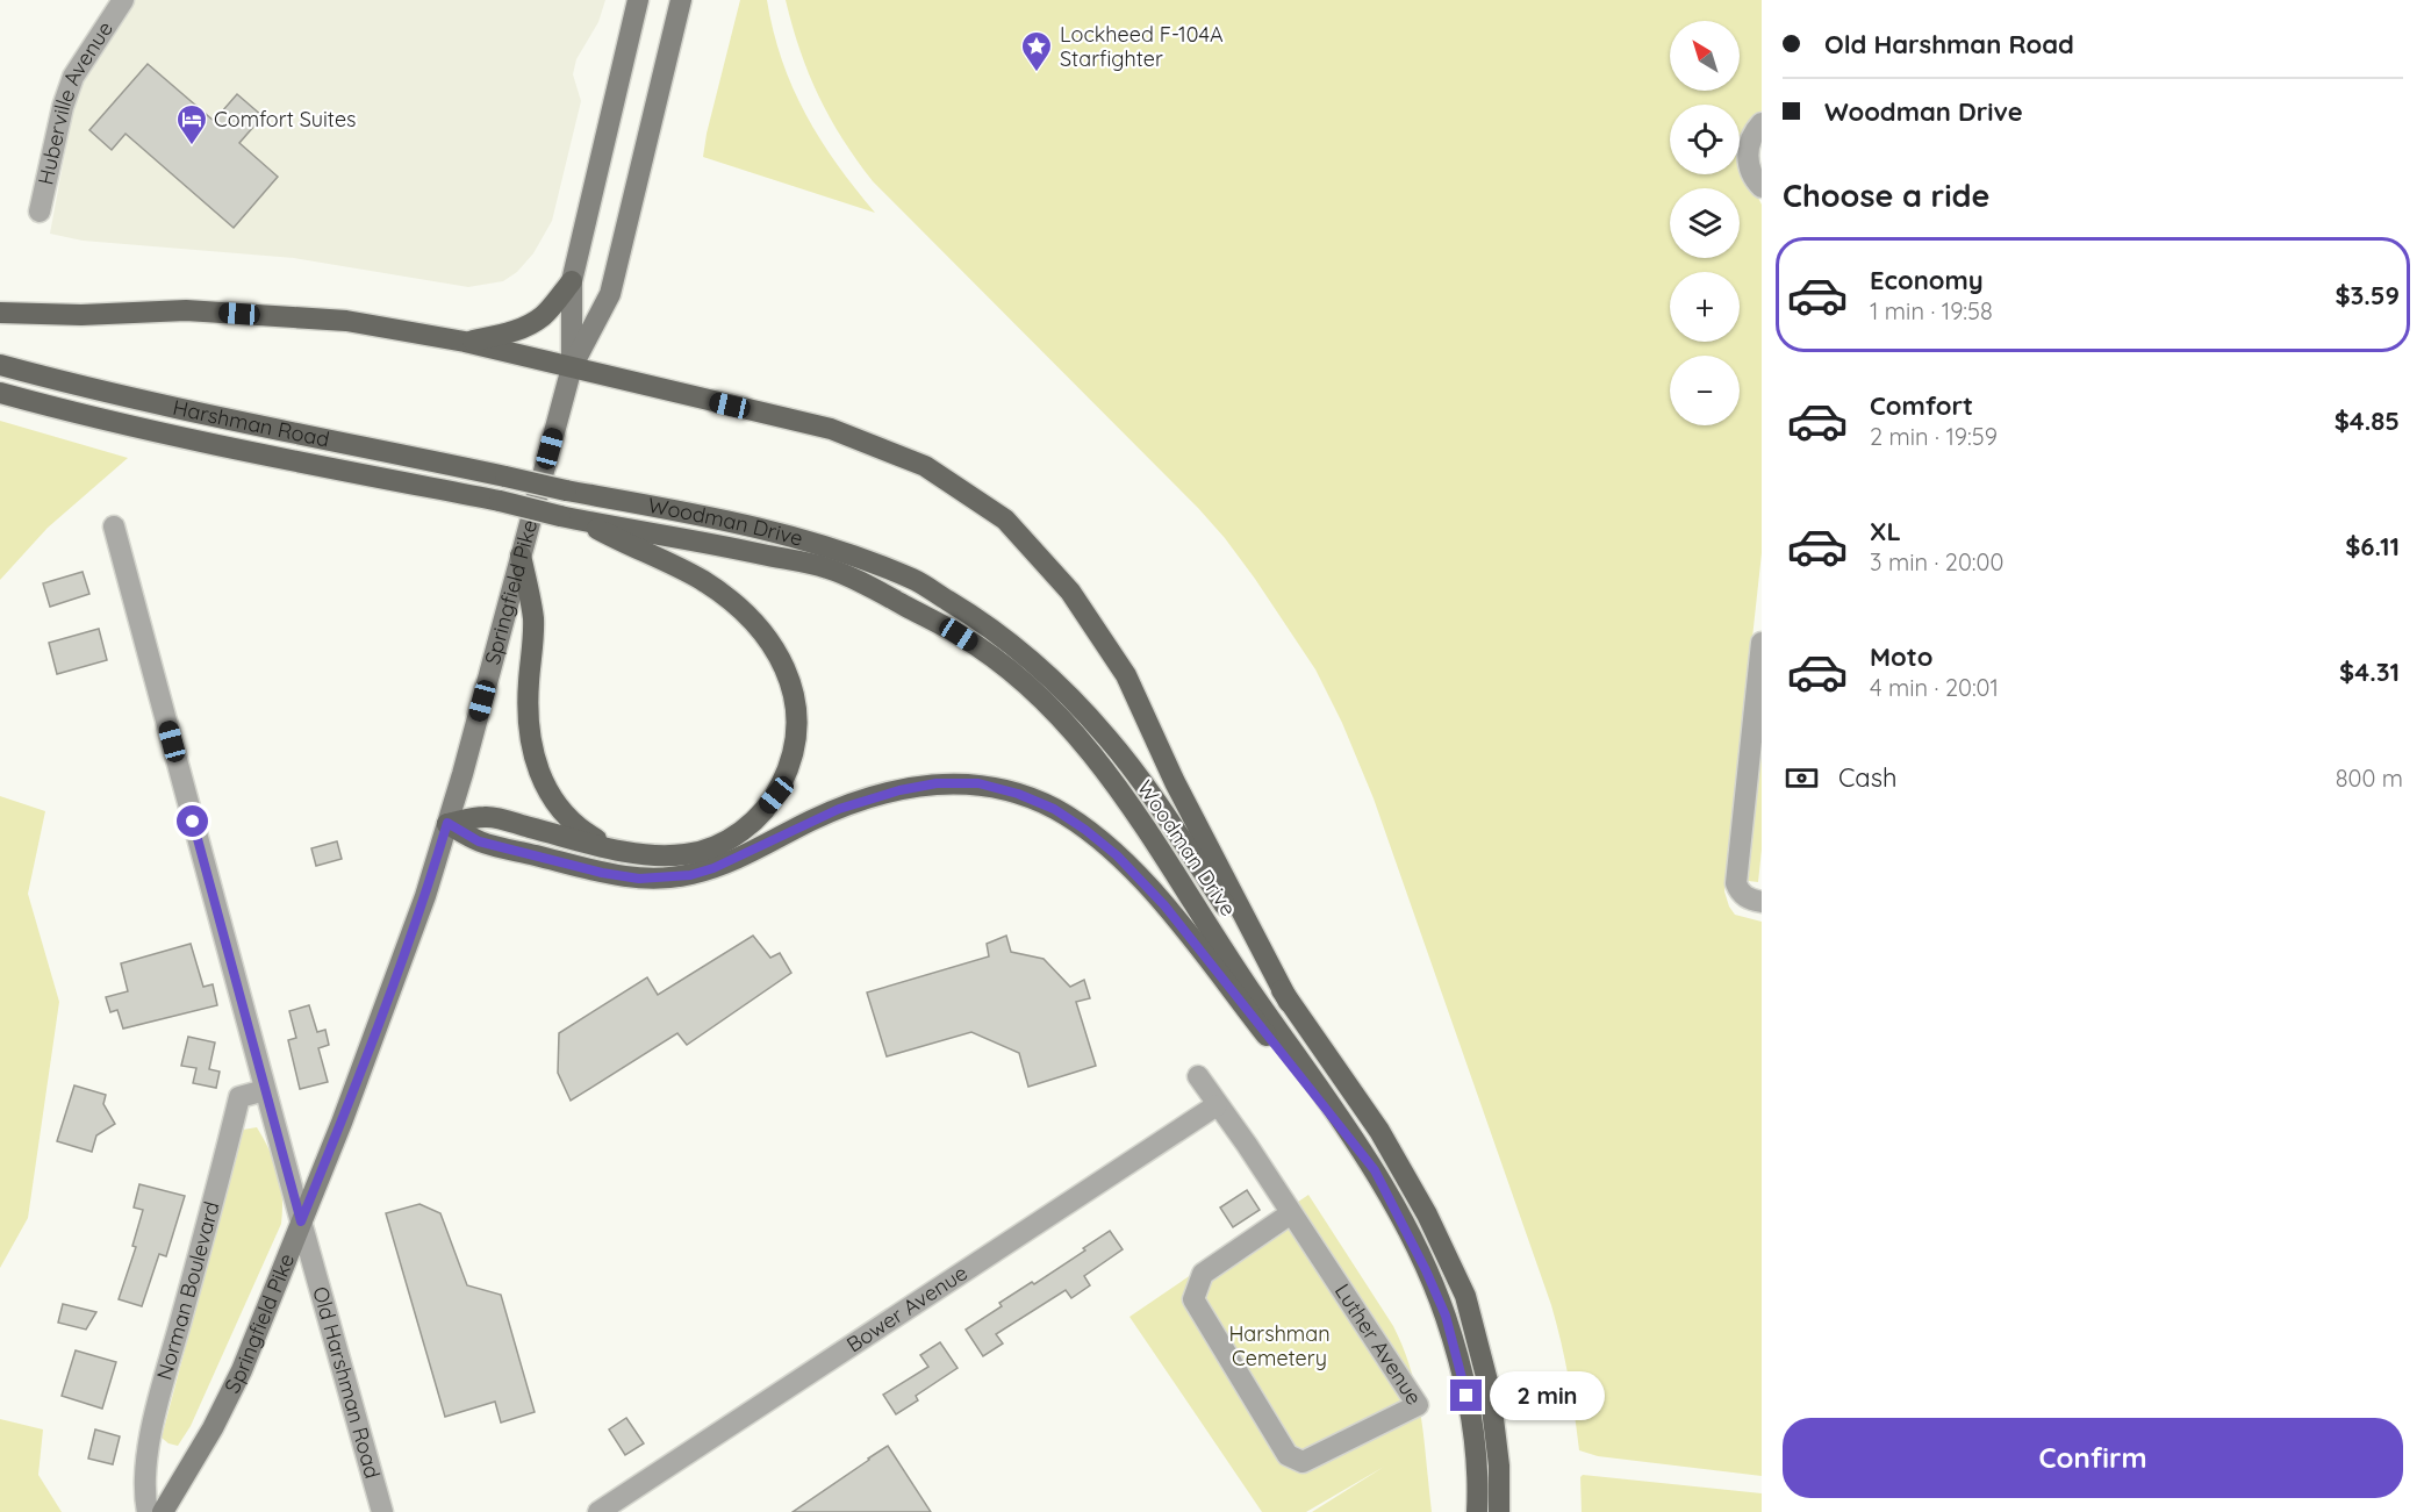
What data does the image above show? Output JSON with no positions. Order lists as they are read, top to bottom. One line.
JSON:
{"streets":{"main road":["Harshman Road","Woodman Drive","Springfield Pike"],"street":["Huberville Avenue","Norman Boulevard","Bower Avenue","Luther Avenue","Old Harshman Road"]},"crossings":[["Harshman Road","Woodman Drive"],["Springfield Pike","Old Harshman Road"],["Norman Boulevard","Old Harshman Road"],["Bower Avenue","Luther Avenue"]],"parks":["Harshman Cemetery"],"places":{"place":["Lockheed F-104A Starfighter"],"hotel":["Comfort Suites"]},"north":"top left","page":{"banner":["Old Harshman Road","Woodman Drive"],"map_buttons":["+","−"],"heading":"Choose a ride","list":[{"name":"Economy","note":"1 min · 19:58","value":"$3.59"},{"name":"Comfort","note":"2 min · 19:59","value":"$4.85"},{"name":"XL","note":"3 min · 20:00","value":"$6.11"},{"name":"Moto","note":"4 min · 20:01","value":"$4.31"}],"pay":["Cash","800 m"],"bubble":"2 min","buttons":"Confirm"}}
